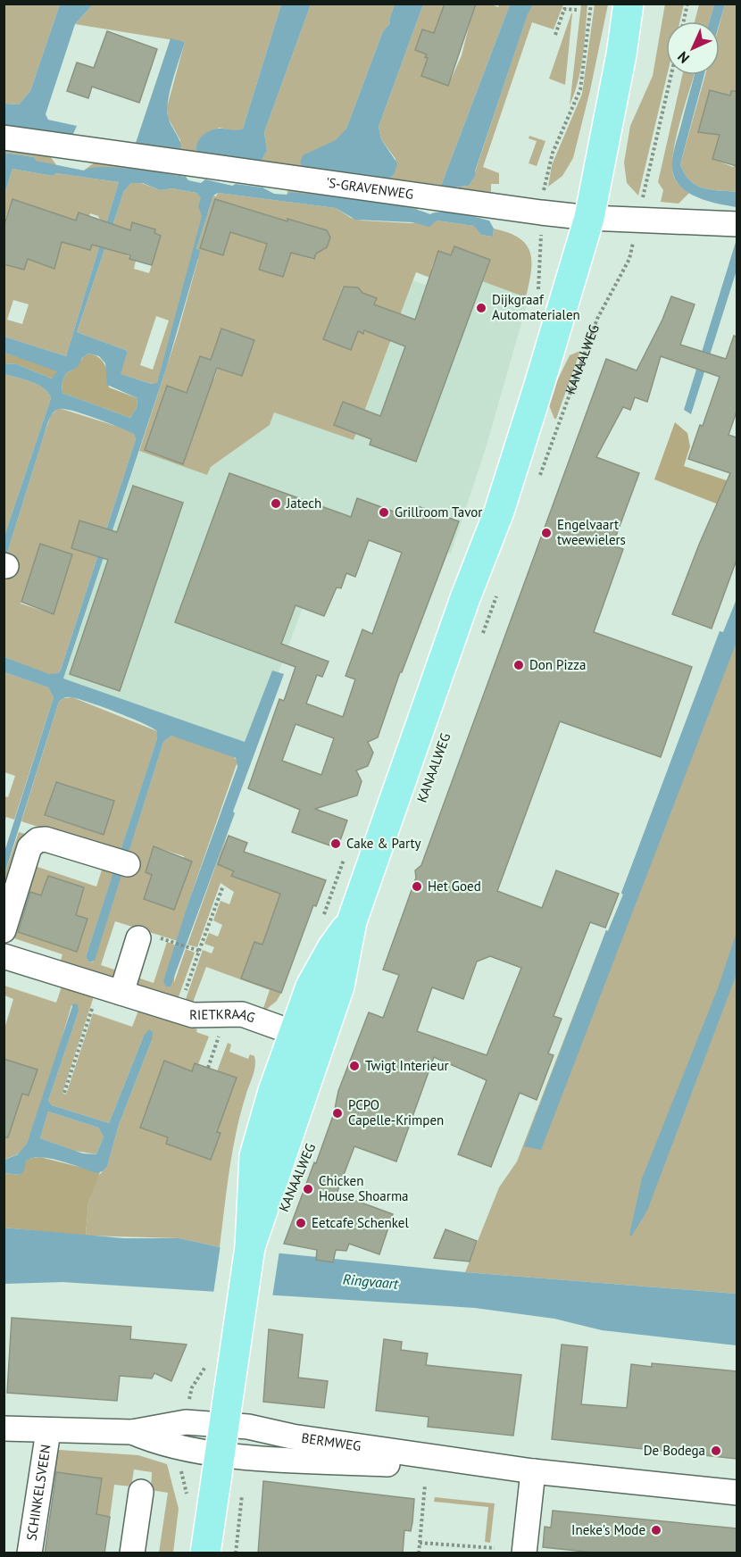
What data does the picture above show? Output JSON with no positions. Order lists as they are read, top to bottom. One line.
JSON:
{"streets":{"main road":["KANAALWEG"],"street":["'S-GRAVENWEG","RIETKRAAG","BERMWEG","SCHINKELSVEEN"]},"crossings":[["'S-GRAVENWEG","KANAALWEG"],["KANAALWEG","RIETKRAAG"],["KANAALWEG","BERMWEG"],["BERMWEG","SCHINKELSVEEN"]],"water":["Ringvaart"],"places":["Dijkgraaf Automaterialen","Jatech","Grillroom Tavor","Engelvaart tweewielers","Don Pizza","Cake & Party","Het Goed","Twigt Interieur","PCPO Capelle-Krimpen","Chicken House Shoarma","Eetcafe Schenkel","De Bodega","Ineke's Mode"],"north":"bottom left"}
